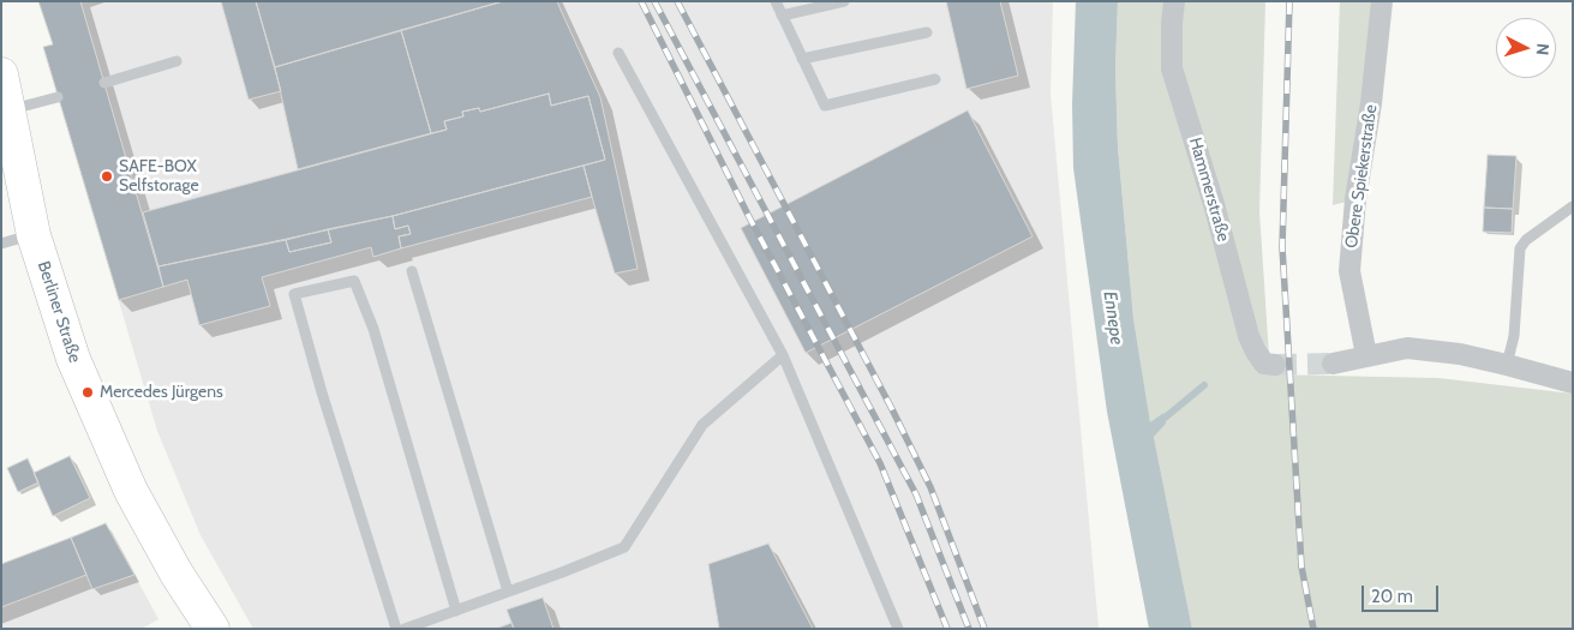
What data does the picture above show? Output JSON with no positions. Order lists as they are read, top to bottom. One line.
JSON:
{"streets":{"main road":["Berliner Straße"],"street":["Obere Spiekerstraße","Hammerstraße"]},"water":["Ennepe"],"places":["SAFE-BOX Selfstorage","Mercedes Jürgens"],"scale_bar":"20 m","north":"right"}
